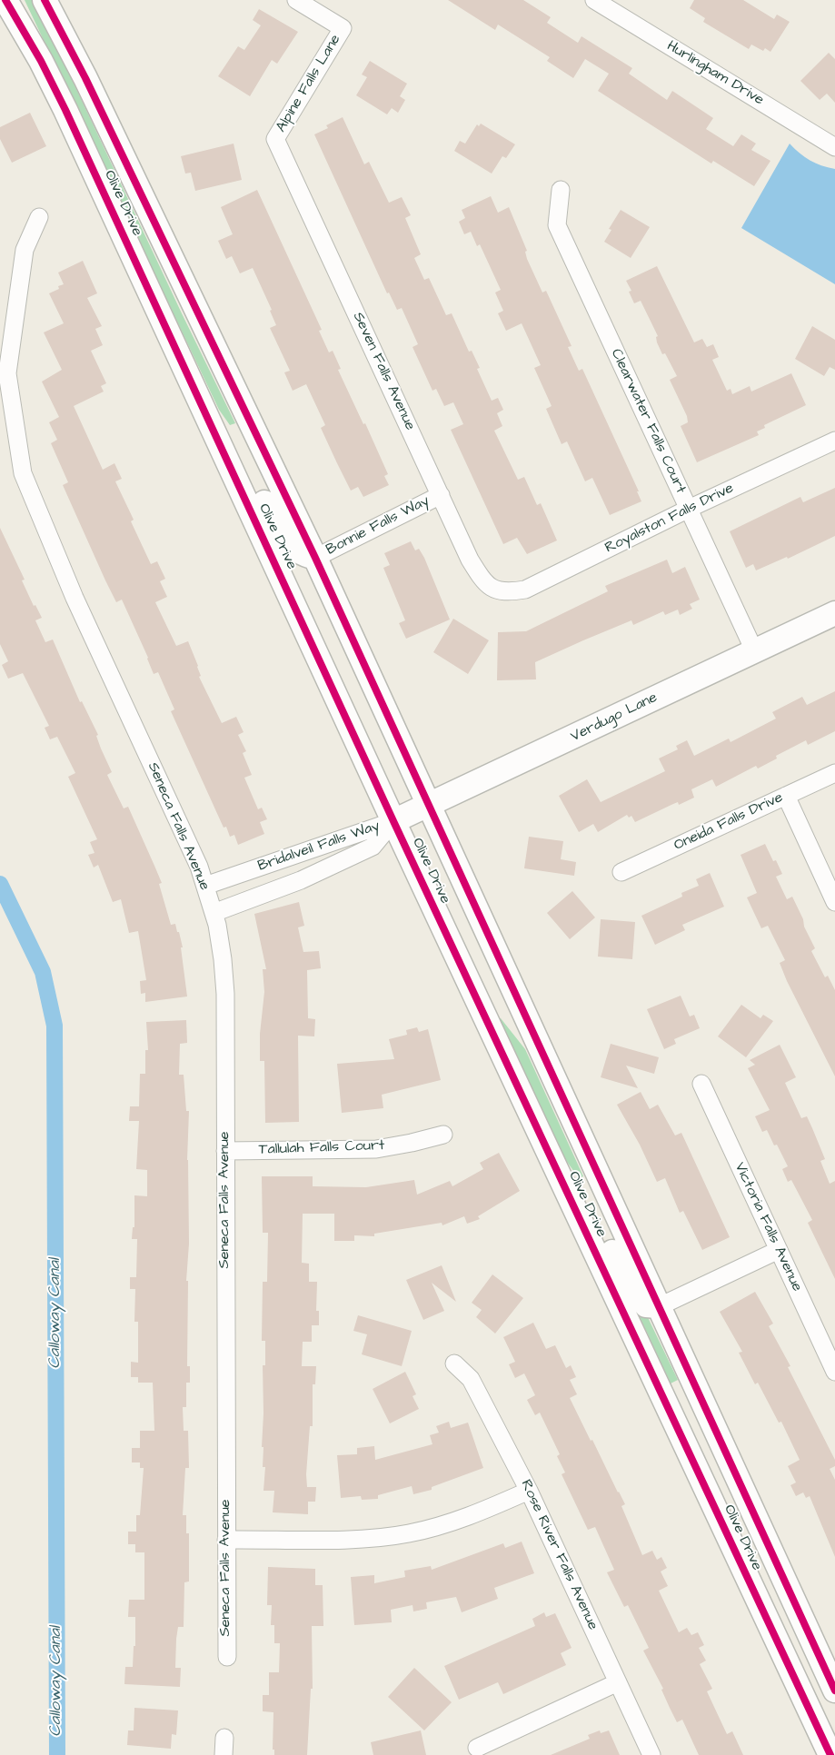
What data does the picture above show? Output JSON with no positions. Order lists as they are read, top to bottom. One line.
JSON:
{"streets":{"main road":["Olive Drive","Verdugo Lane"],"street":["Hurlingham Drive","Alpine Falls Lane","Seven Falls Avenue","Clearwater Falls Court","Royalston Falls Drive","Bonnie Falls Way","Oneida Falls Drive","Seneca Falls Avenue","Bridalveil Falls Way","Tallulah Falls Court","Victoria Falls Avenue","Rose River Falls Avenue"]},"crossings":[["Alpine Falls Lane","Seven Falls Avenue"],["Olive Drive","Bonnie Falls Way"],["Olive Drive","Verdugo Lane"],["Olive Drive","Bridalveil Falls Way"],["Seven Falls Avenue","Royalston Falls Drive"],["Seven Falls Avenue","Bonnie Falls Way"],["Clearwater Falls Court","Royalston Falls Drive"],["Clearwater Falls Court","Verdugo Lane"],["Verdugo Lane","Bridalveil Falls Way"],["Seneca Falls Avenue","Bridalveil Falls Way"],["Seneca Falls Avenue","Tallulah Falls Court"]],"water":["Calloway Canal"]}
